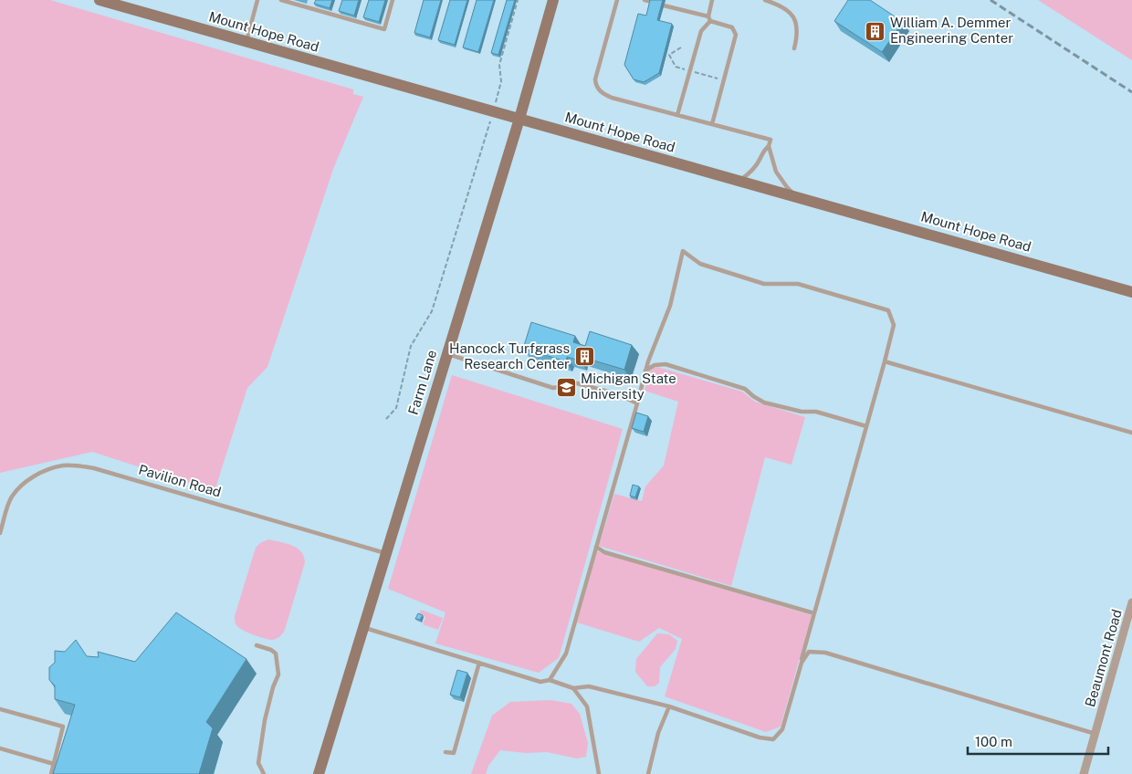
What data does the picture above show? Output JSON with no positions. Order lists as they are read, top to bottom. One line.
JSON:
{"streets":{"street":["Mount Hope Road","Farm Lane","Beaumont Road"],"lane":["Pavilion Road"]},"crossings":[["Mount Hope Road","Farm Lane"],["Farm Lane","Pavilion Road"]],"places":{"building":["William A. Demmer Engineering Center","Hancock Turfgrass Research Center"],"school or university":["Michigan State University"]},"scale_bar":"100 m"}
